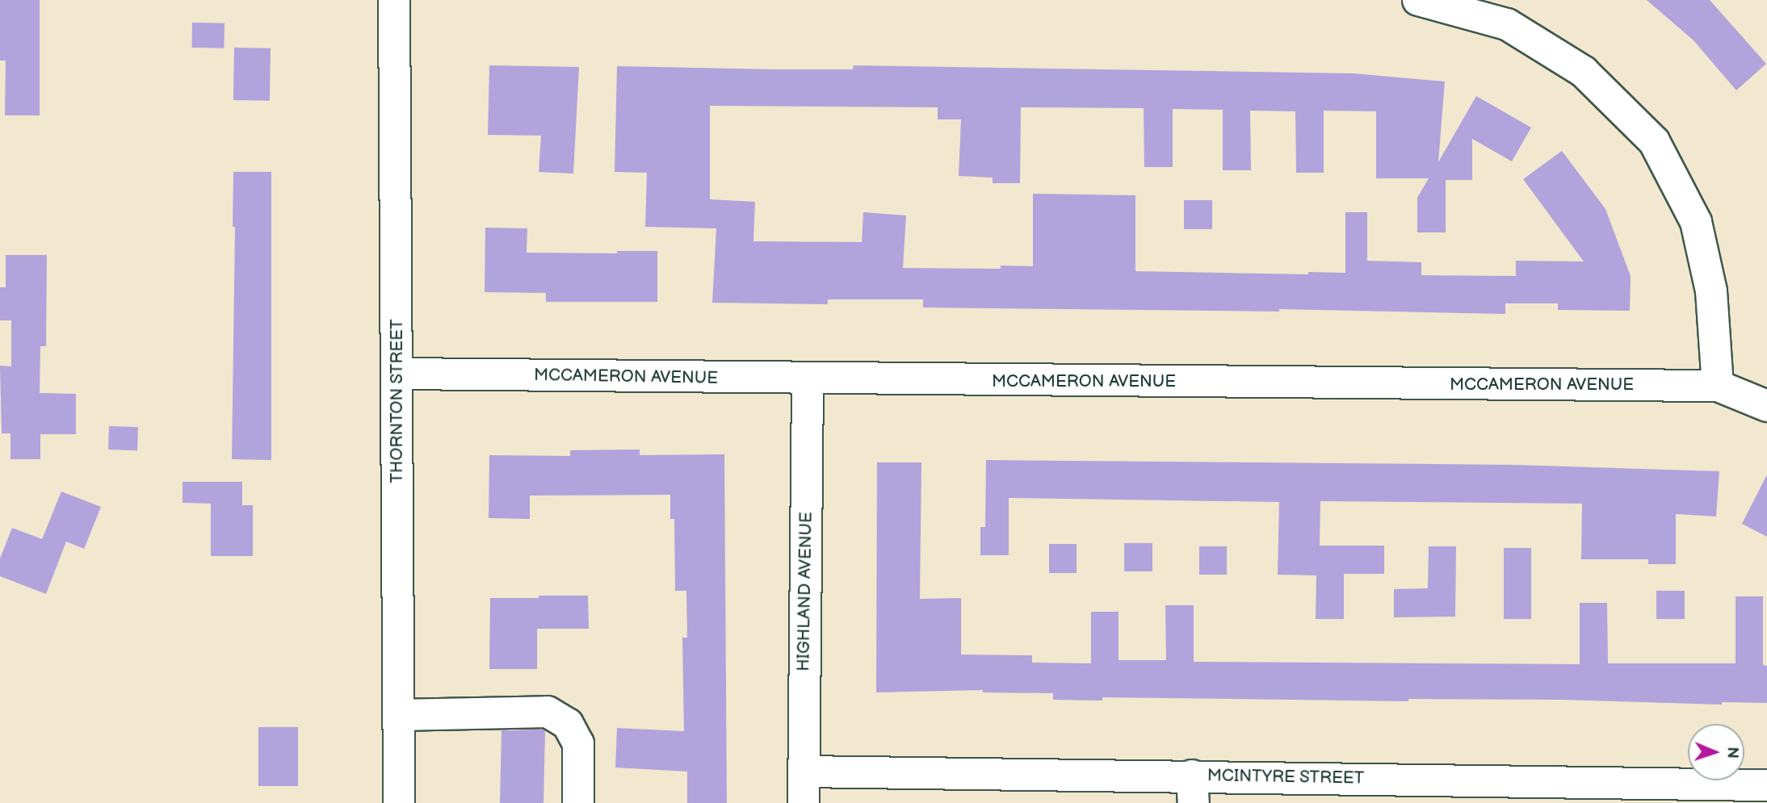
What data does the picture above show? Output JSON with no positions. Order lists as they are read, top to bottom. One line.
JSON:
{"streets":{"street":["MCCAMERON AVENUE","THORNTON STREET","HIGHLAND AVENUE","MCINTYRE STREET"]},"crossings":[["MCCAMERON AVENUE","THORNTON STREET"],["MCCAMERON AVENUE","HIGHLAND AVENUE"],["HIGHLAND AVENUE","MCINTYRE STREET"]],"north":"right"}
